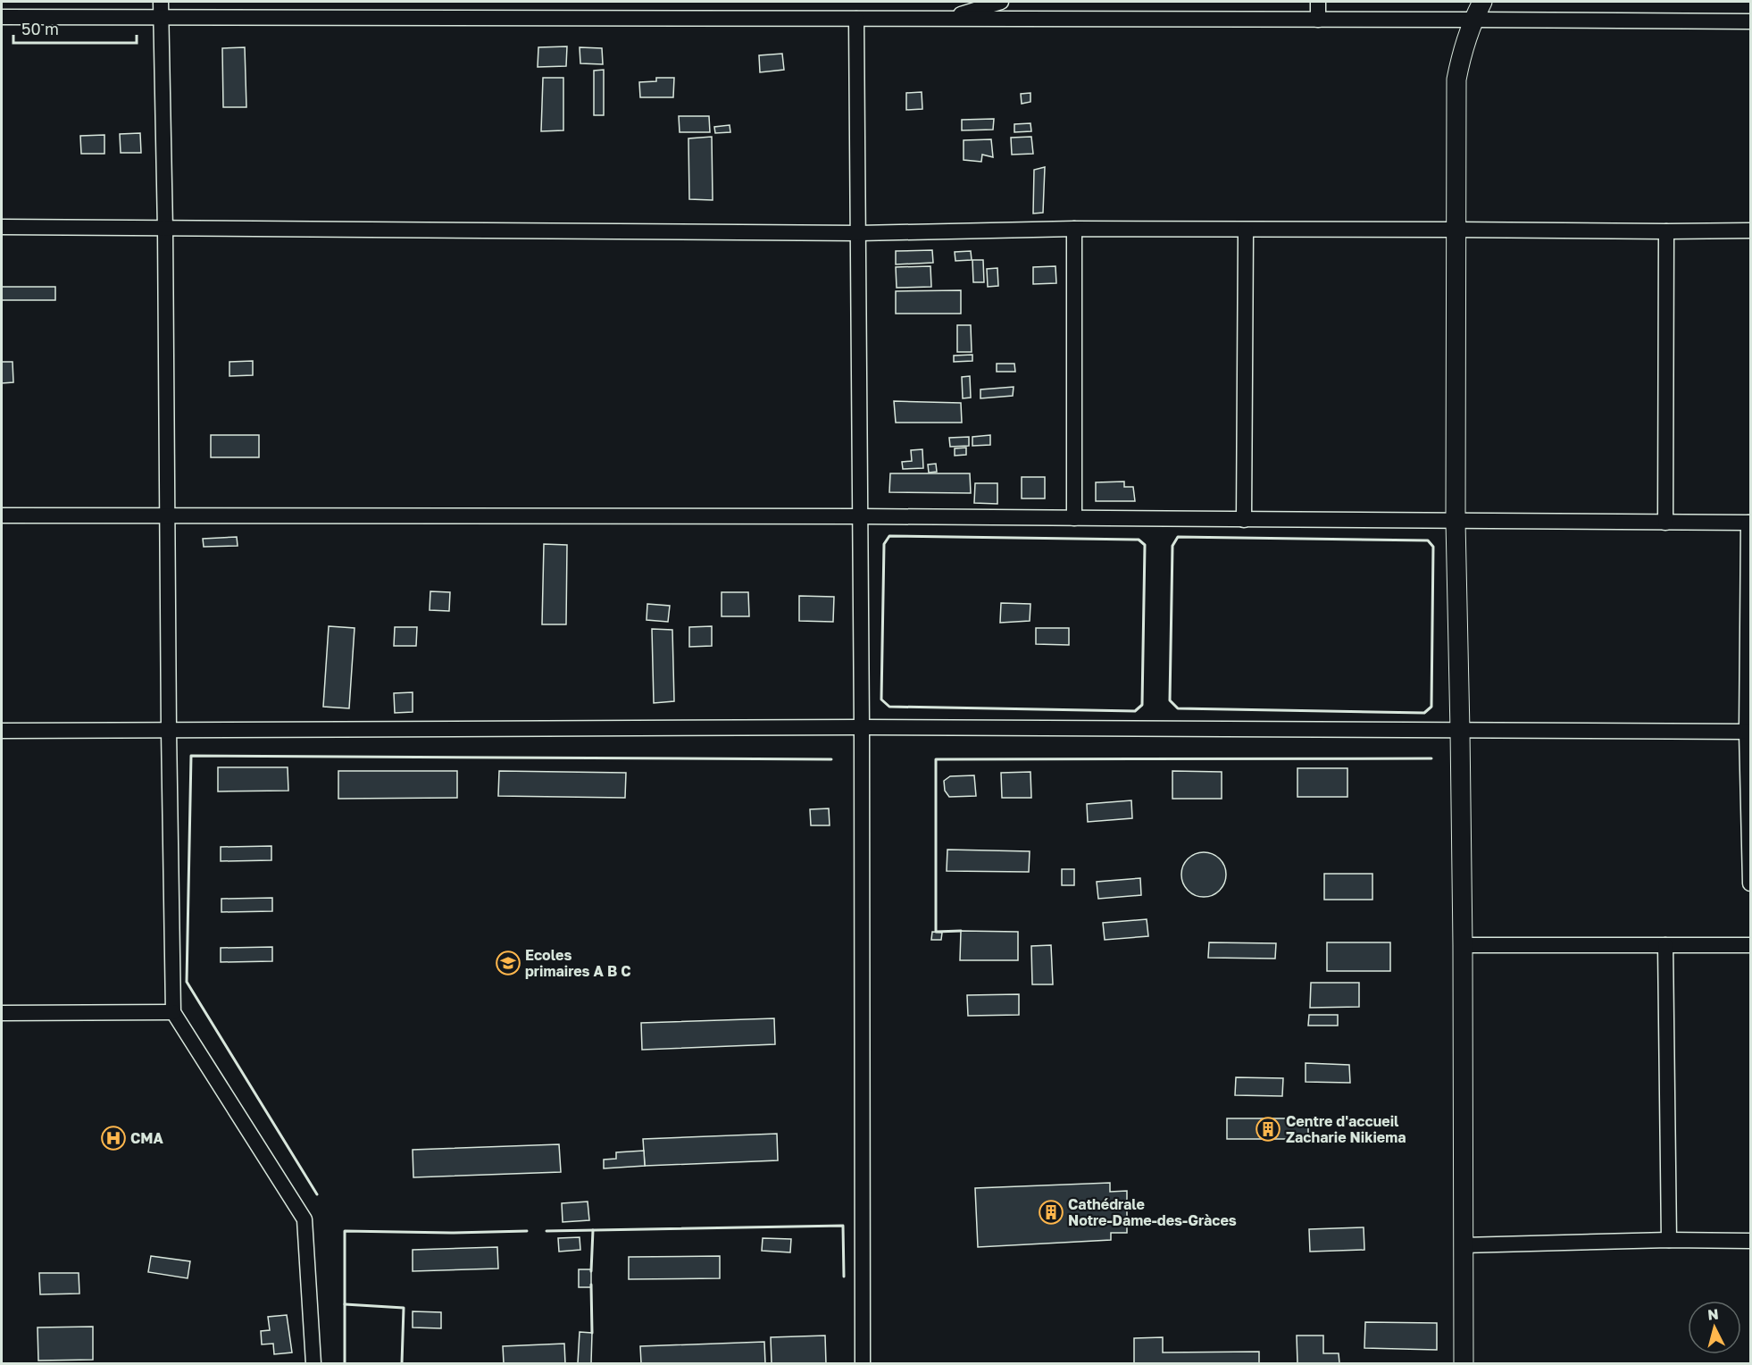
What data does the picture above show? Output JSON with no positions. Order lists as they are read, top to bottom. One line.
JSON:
{"places":{"school or university":["Ecoles primaires A B C"],"building":["Centre d'accueil Zacharie Nikiema","Cathédrale Notre-Dame-des-Gràces"],"hospital":["CMA"]},"scale_bar":"50 m","north":"top"}
